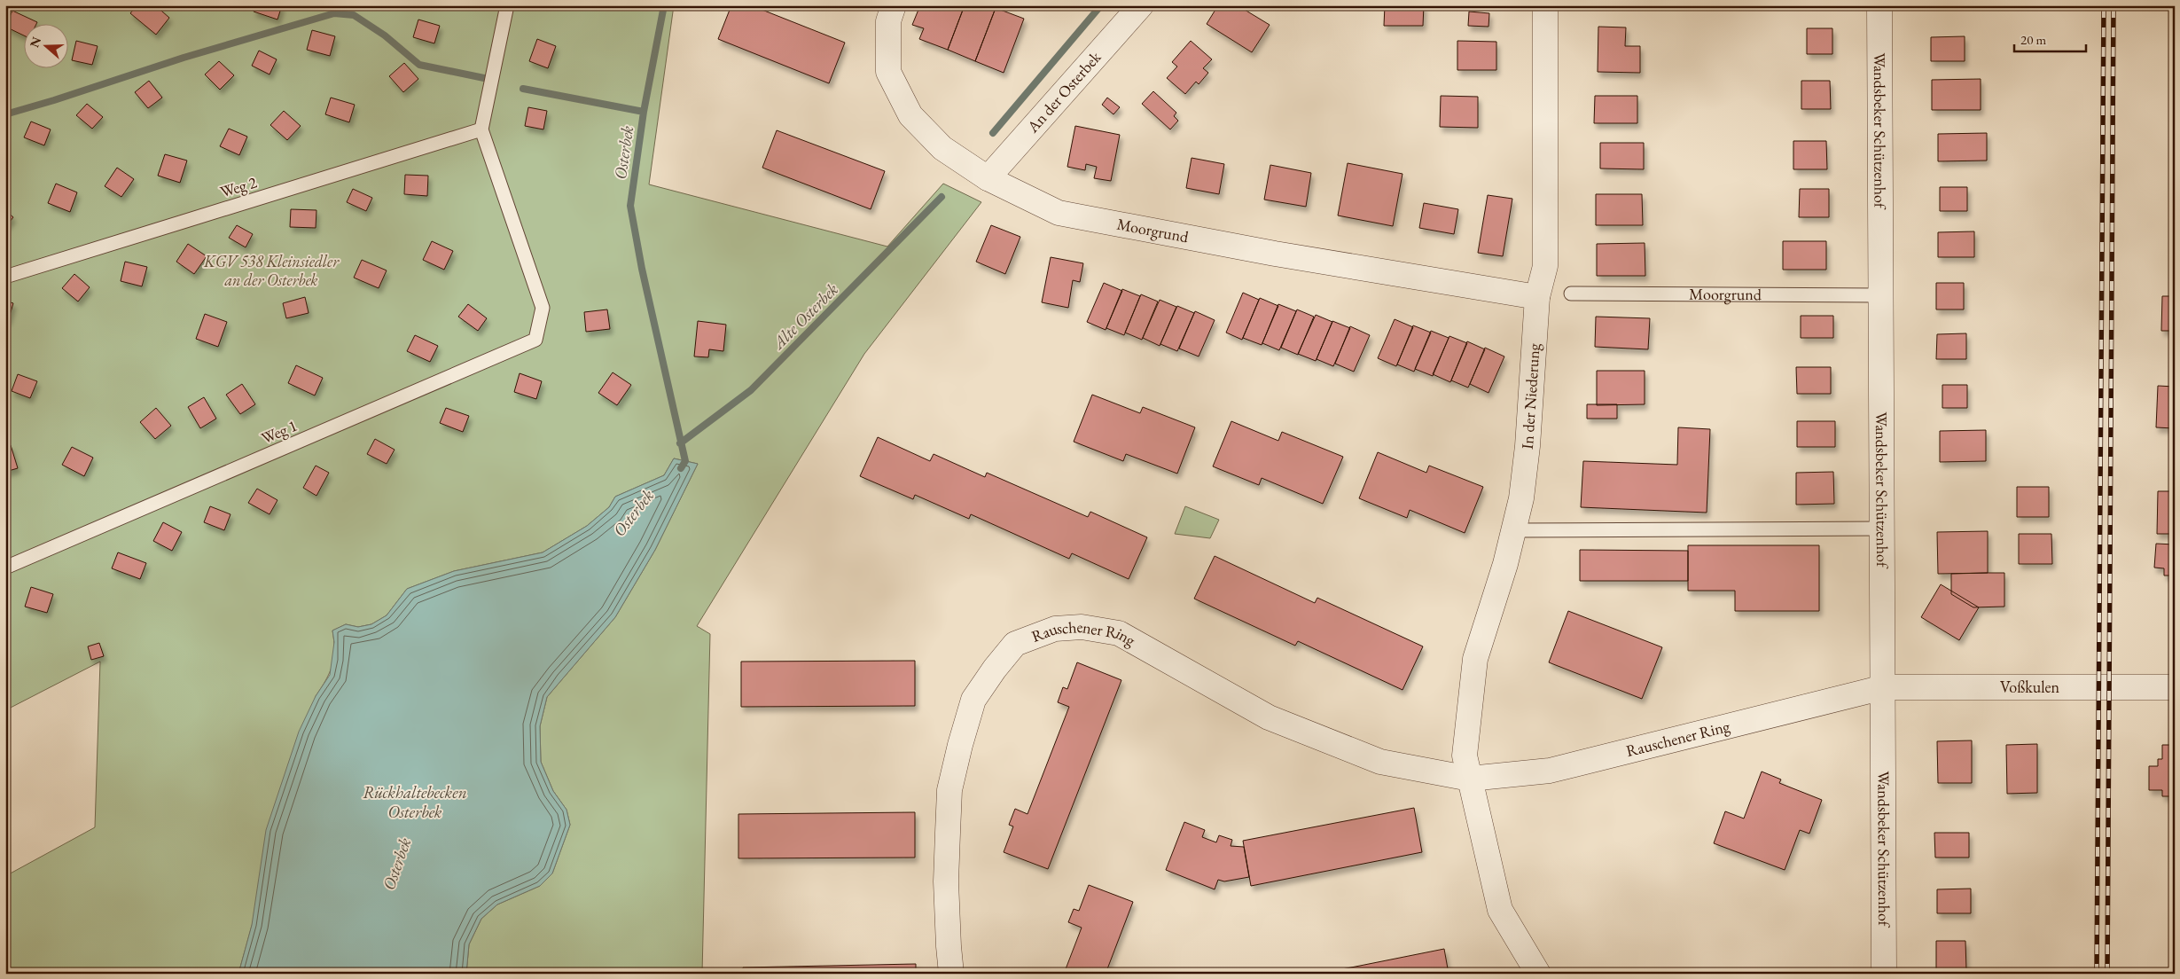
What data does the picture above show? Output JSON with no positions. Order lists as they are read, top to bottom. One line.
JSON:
{"streets":{"street":["An der Osterbek","Wandsbeker Schützenhof","Moorgrund","In der Niederung","Rauschener Ring","Voßkulen"],"lane":["Weg 2","Weg 1"]},"crossings":[["An der Osterbek","Moorgrund"],["Wandsbeker Schützenhof","Moorgrund"],["Wandsbeker Schützenhof","Rauschener Ring"],["Wandsbeker Schützenhof","Voßkulen"],["Weg 2","Weg 1"],["Moorgrund","In der Niederung"],["In der Niederung","Rauschener Ring"],["Rauschener Ring","Voßkulen"]],"water":["Osterbek","Alte Osterbek","Rückhaltebecken Osterbek"],"parks":["KGV 538 Kleinsiedler an der Osterbek"],"scale_bar":"20 m","north":"left"}
